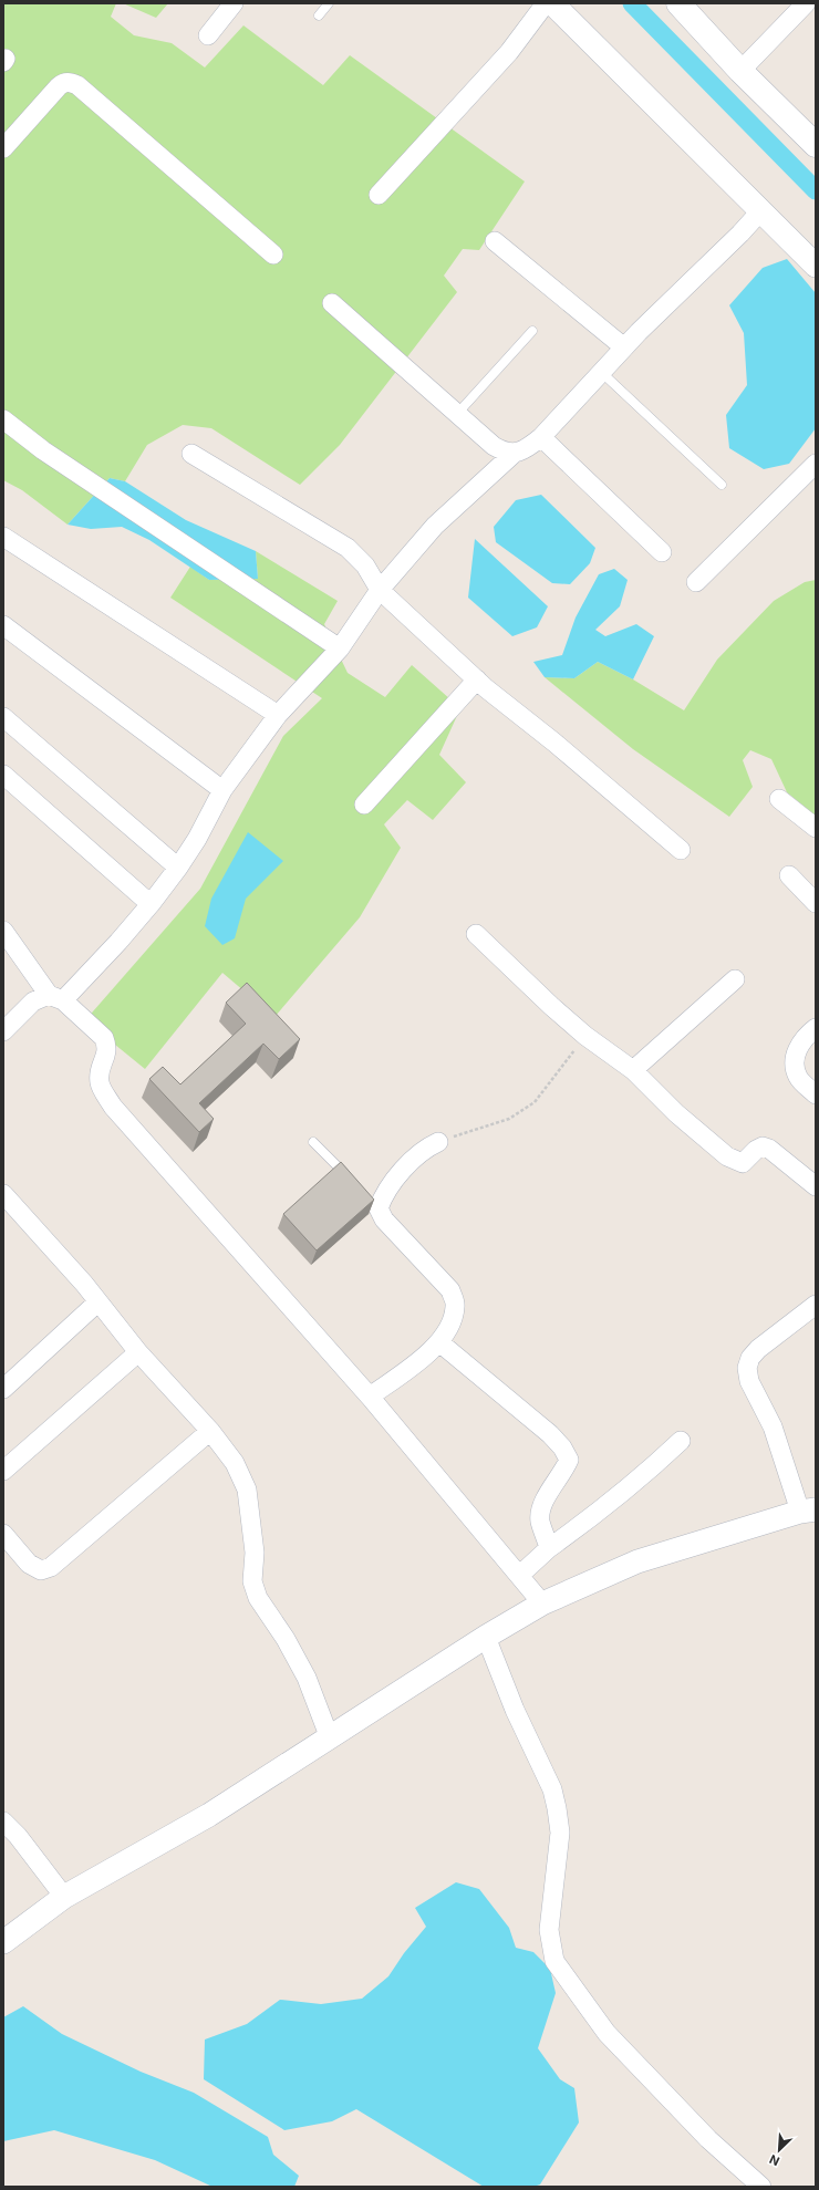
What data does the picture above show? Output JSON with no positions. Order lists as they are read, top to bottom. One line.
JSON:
{"north":"bottom left"}
